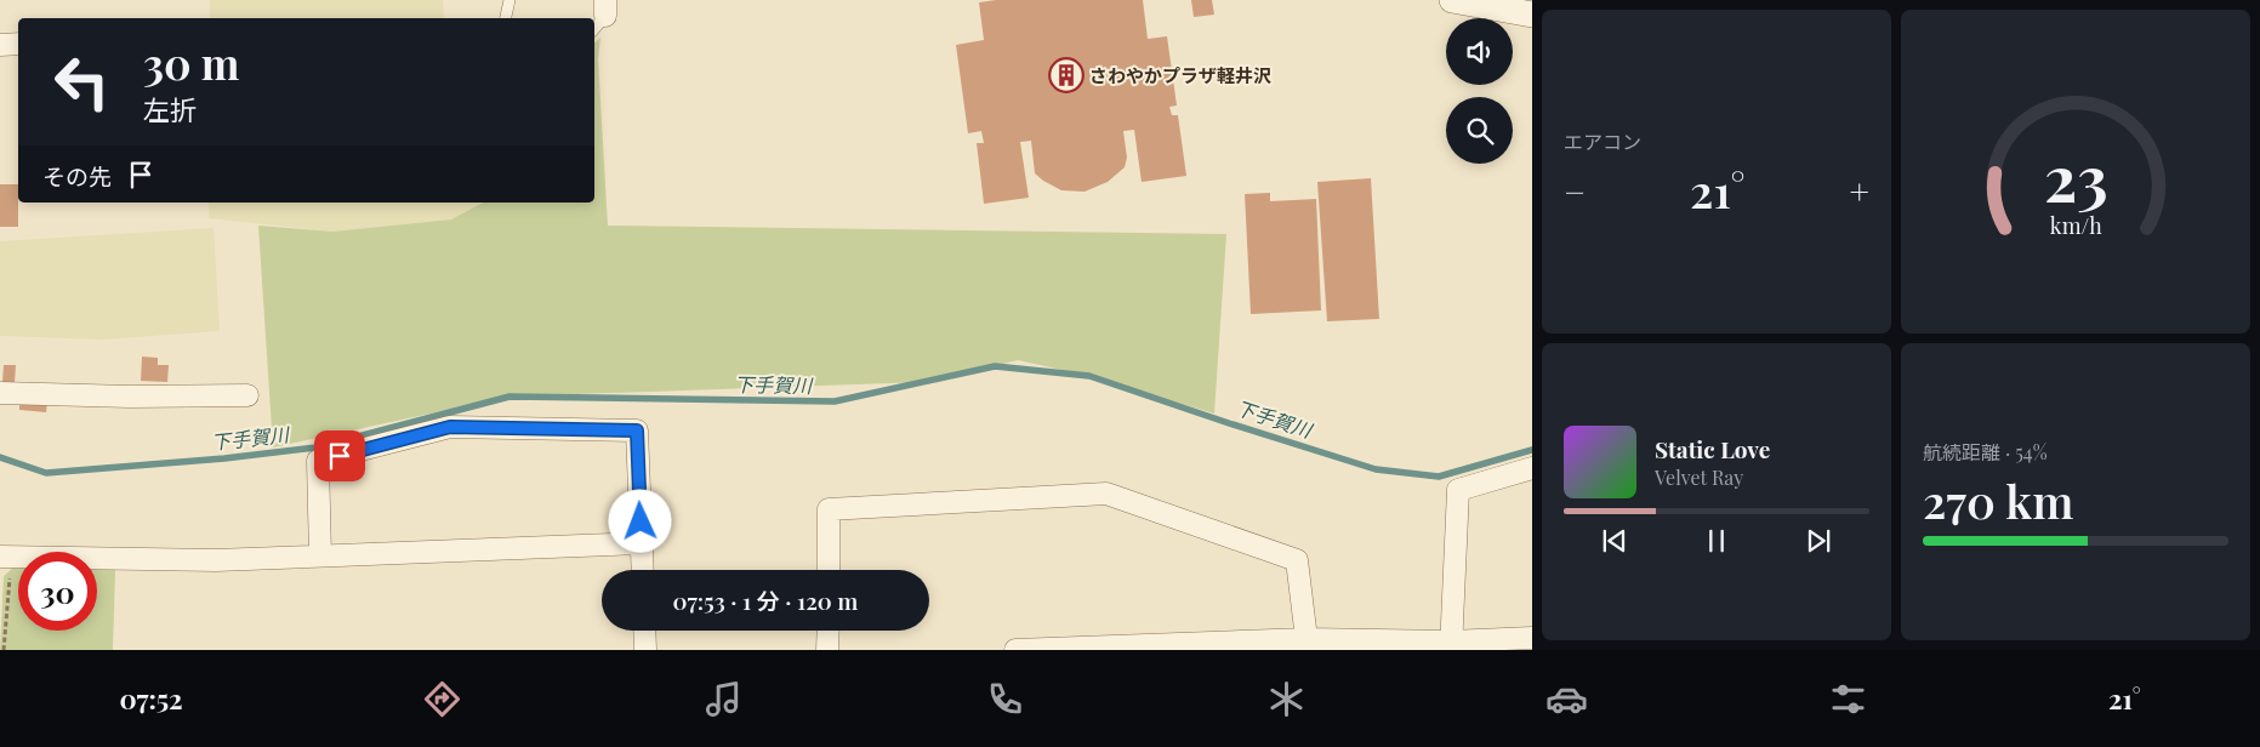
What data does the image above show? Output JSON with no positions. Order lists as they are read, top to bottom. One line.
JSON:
{"water":["下手賀川"],"places":{"building":["さわやかプラザ軽井沢"]},"page":{"tile":["エアコン",["航続距離 · 54%","270 km"]],"turn":["30 m","左折"],"then":"その先","heat":["−","21°","+"],"song":["Static Love","Velvet Ray"],"limit":"30","trip":"07:53 · 1 分 · 120 m","tabs":["07:52","21°"],"gauge":["23","km/h"]}}
